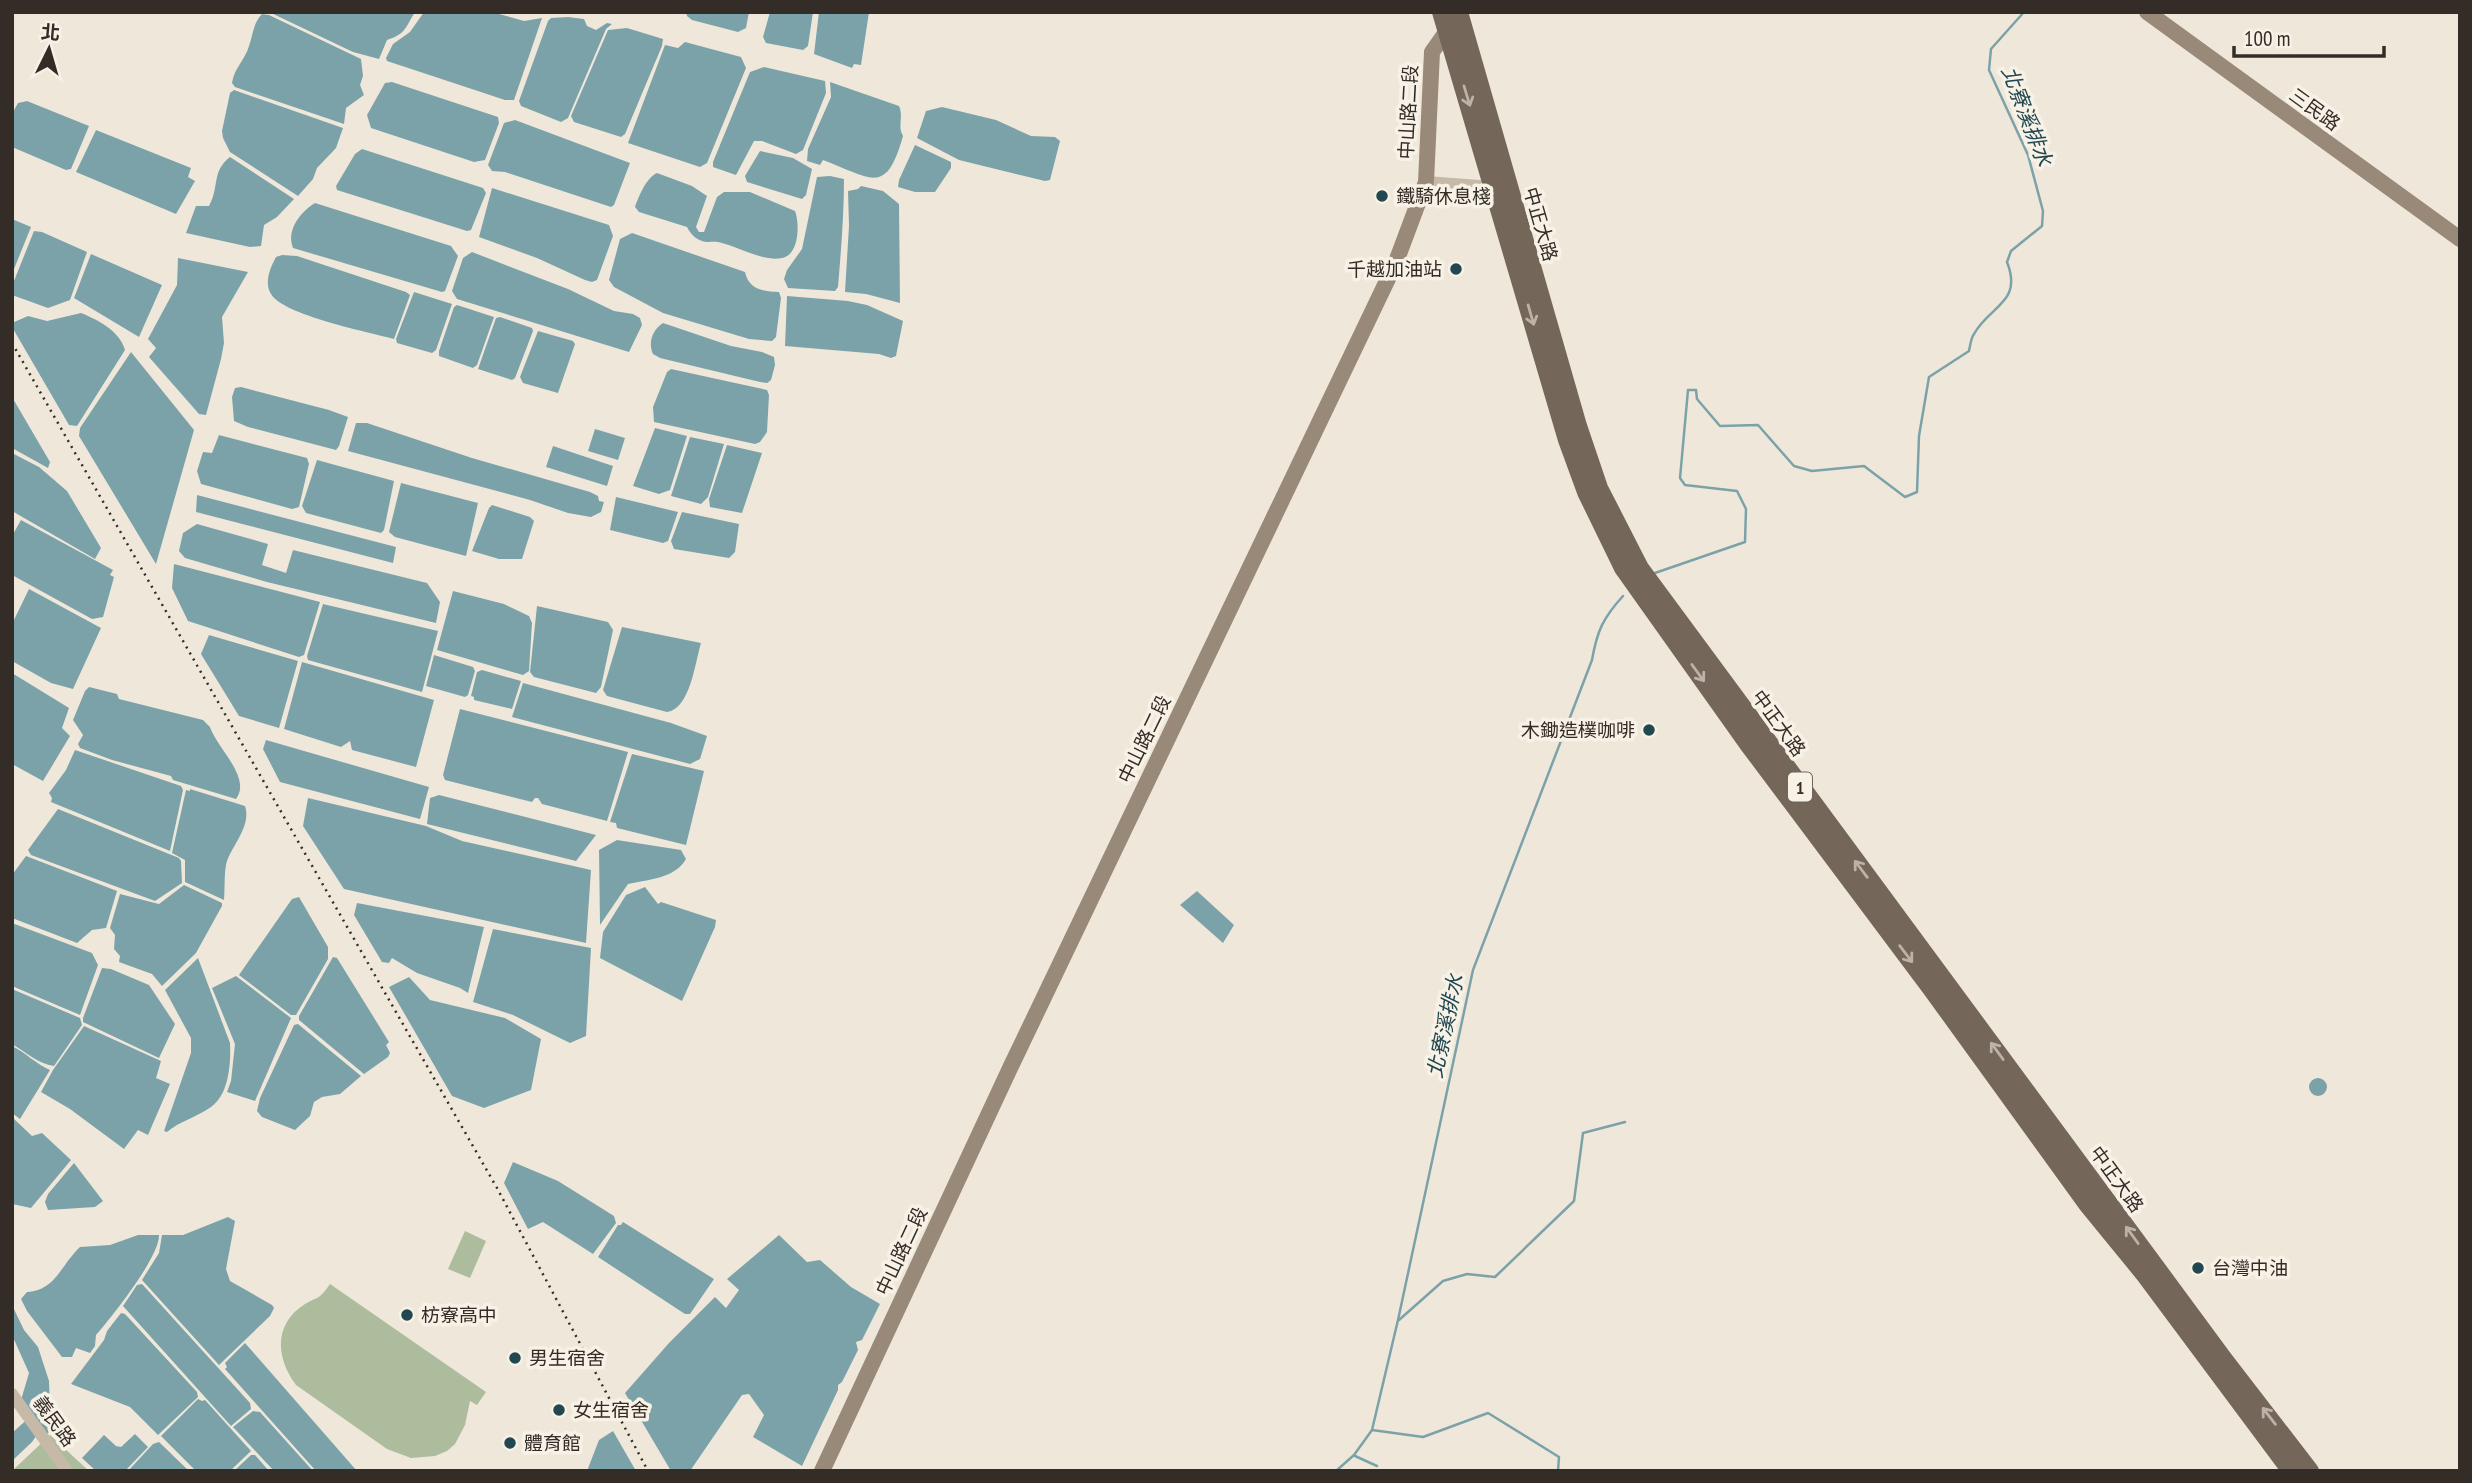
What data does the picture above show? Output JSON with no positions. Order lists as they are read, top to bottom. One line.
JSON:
{"streets":{"main road":["中正大路","1"],"street":["三民路","中山路二段","義民路"]},"crossings":[["中山路二段","中正大路"],["中山路二段","1"],["中正大路","1"]],"water":["北寮溪排水"],"places":["鐵騎休息棧","千越加油站","木鋤造樸咖啡","台灣中油","枋寮高中","男生宿舍","女生宿舍","體育館"],"scale_bar":"100 m","north":"top"}
